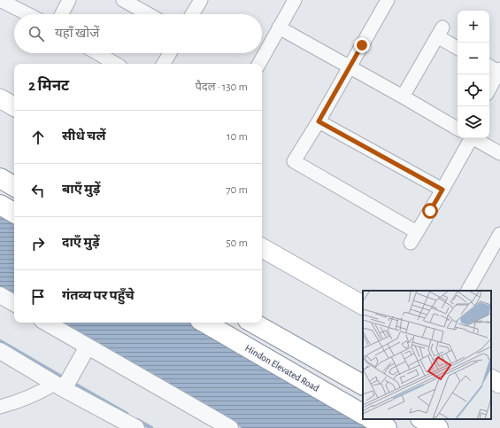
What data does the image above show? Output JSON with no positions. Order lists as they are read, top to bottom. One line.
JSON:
{"streets":{"highway":["Hindon Elevated Road"]},"page":{"map_buttons":["+","−"],"search":"यहाँ खोजें","heading":["2 मिनट","पैदल · 130 m"],"list":[["सीधे चलें","10 m"],["बाएँ मुड़ें","70 m"],["दाएँ मुड़ें","50 m"],"गंतव्य पर पहुँचे"]}}
